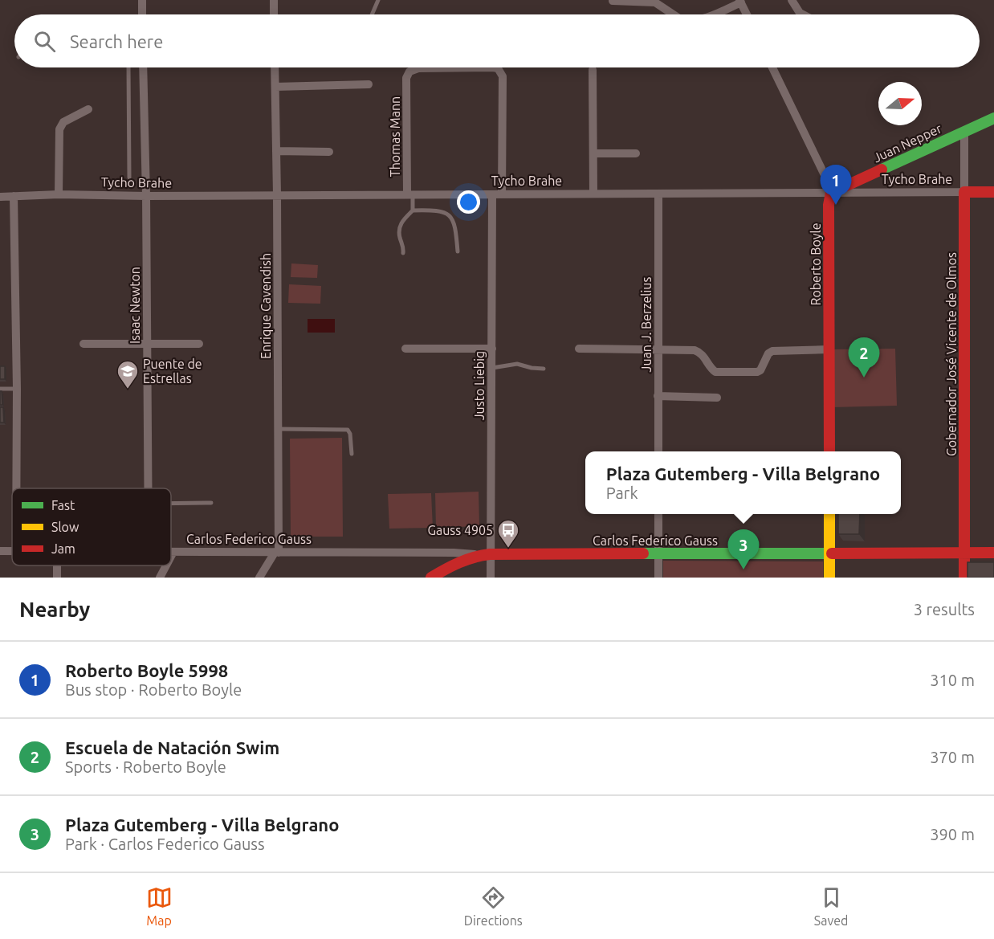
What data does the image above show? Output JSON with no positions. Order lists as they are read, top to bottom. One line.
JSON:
{"streets":{"main road":["Juan Nepper","Tycho Brahe","Roberto Boyle","Gobernador José Vicente de Olmos","Carlos Federico Gauss"],"street":["Thomas Mann","Isaac Newton","Enrique Cavendish","Juan J. Berzelius","Justo Liebig"]},"crossings":[["Thomas Mann","Tycho Brahe"],["Juan Nepper","Tycho Brahe"],["Juan Nepper","Roberto Boyle"],["Juan Nepper","Gobernador José Vicente de Olmos"],["Tycho Brahe","Roberto Boyle"],["Tycho Brahe","Isaac Newton"],["Tycho Brahe","Enrique Cavendish"],["Tycho Brahe","Juan J. Berzelius"],["Tycho Brahe","Gobernador José Vicente de Olmos"],["Tycho Brahe","Justo Liebig"],["Enrique Cavendish","Carlos Federico Gauss"],["Gobernador José Vicente de Olmos","Carlos Federico Gauss"],["Justo Liebig","Carlos Federico Gauss"]],"places":{"school or university":["Puente de Estrellas"],"bus stop":["Gauss 4905"]},"legend":["Fast","Slow","Jam"],"north":"right","page":{"search":"Search here","pins":["1","2","3"],"popup":["Plaza Gutemberg - Villa Belgrano","Park"],"heading":["Nearby","3 results"],"list":[{"mark":"1","name":"Roberto Boyle 5998","note":"Bus stop · Roberto Boyle","value":"310 m"},{"mark":"2","name":"Escuela de Natación Swim","note":"Sports · Roberto Boyle","value":"370 m"},{"mark":"3","name":"Plaza Gutemberg - Villa Belgrano","note":"Park · Carlos Federico Gauss","value":"390 m"}],"nav":["Map","Directions","Saved"]}}
